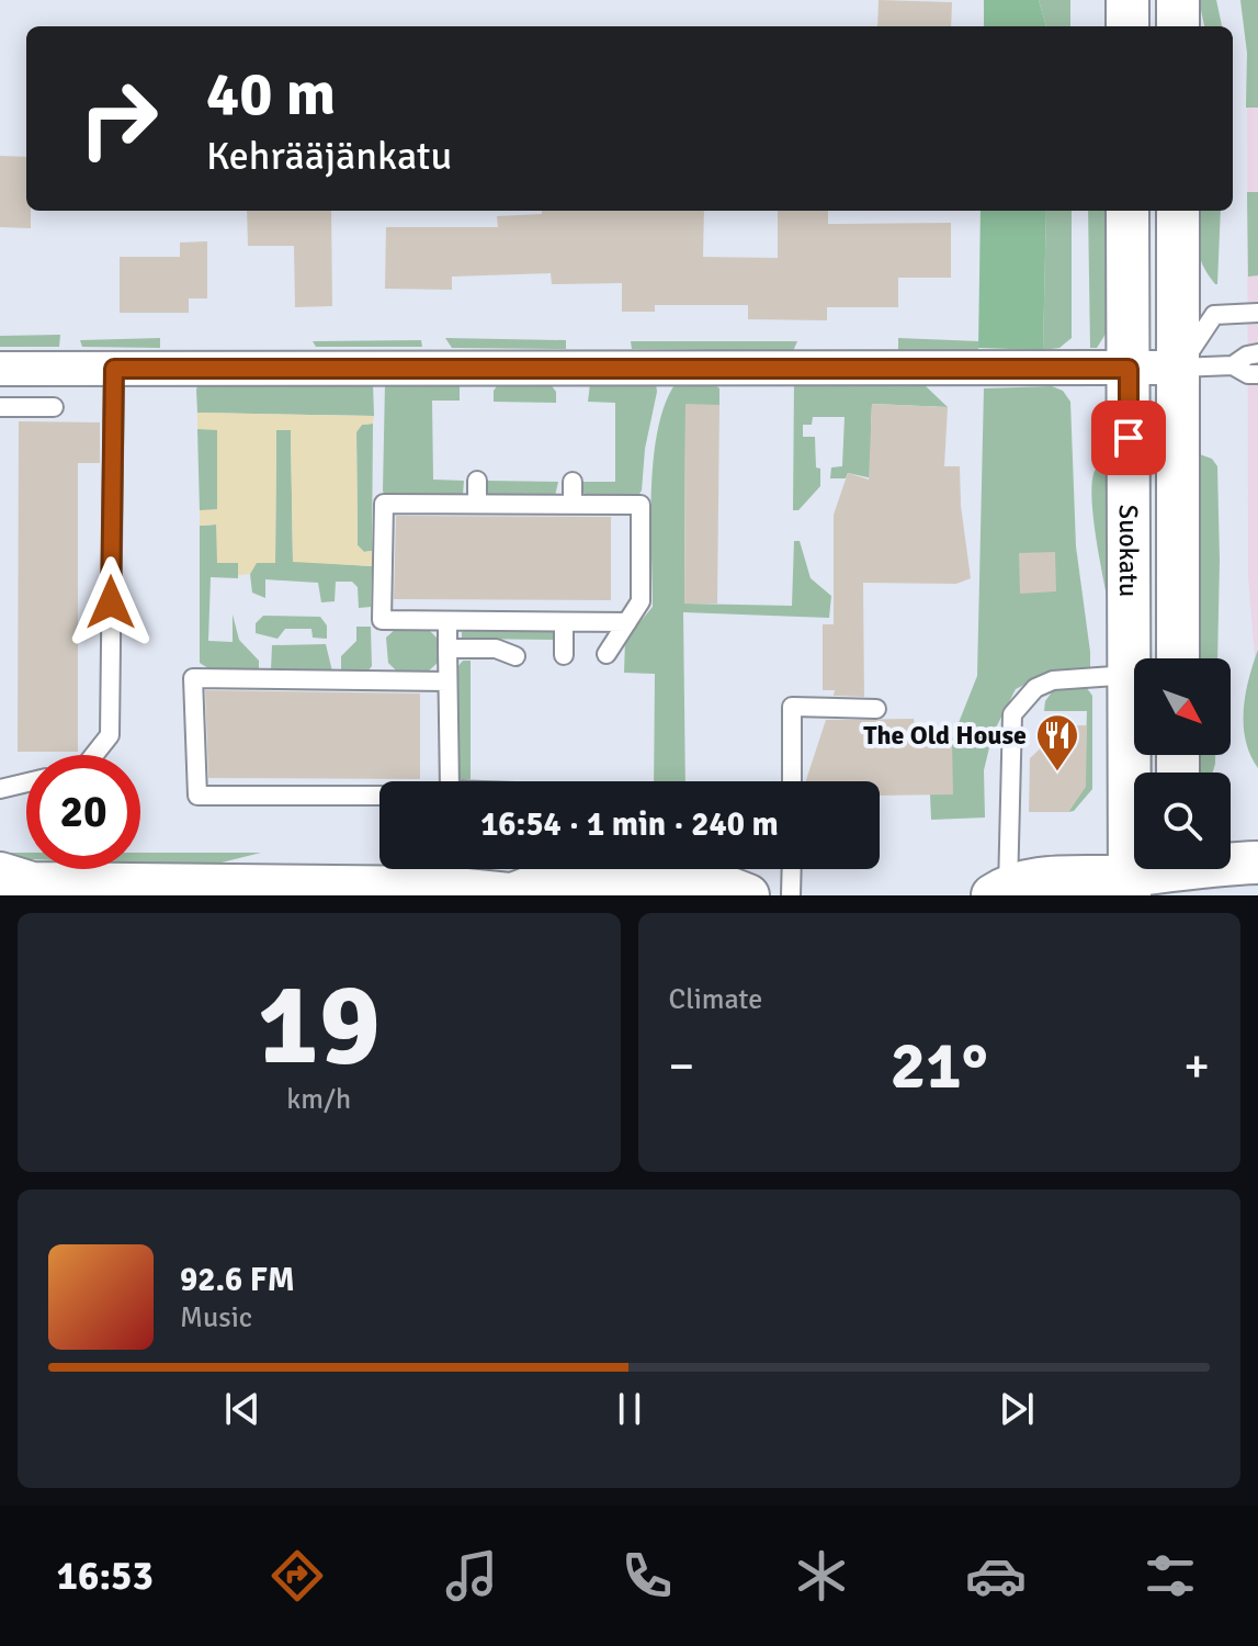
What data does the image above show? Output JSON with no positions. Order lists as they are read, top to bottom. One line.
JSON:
{"streets":{"street":["Suokatu"]},"places":{"restaurant":["The Old House"]},"north":"bottom right","page":{"turn":["40 m","Kehrääjänkatu"],"limit":"20","trip":"16:54 · 1 min · 240 m","tile":[["19","km/h"],"Climate"],"heat":["−","21°","+"],"song":["92.6 FM","Music"],"tabs":"16:53"}}
